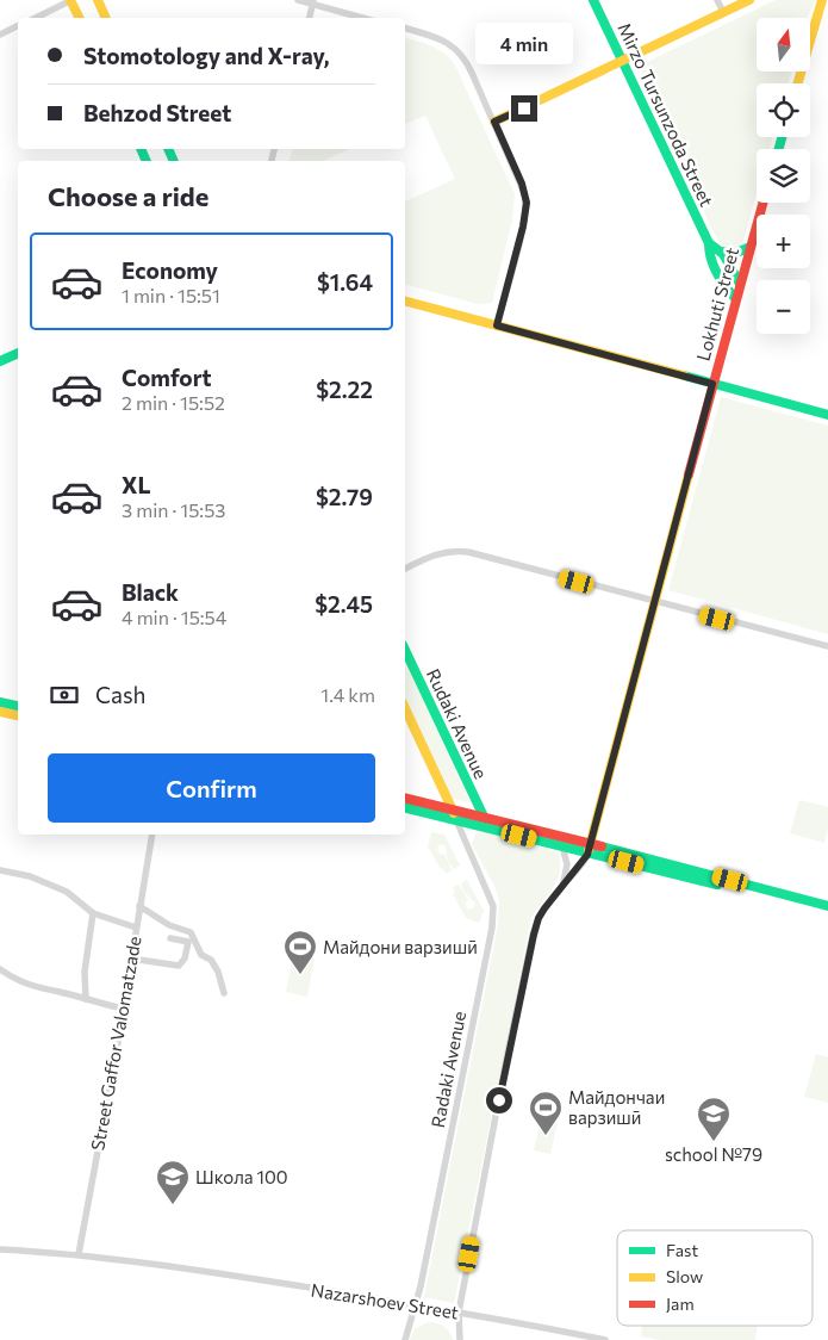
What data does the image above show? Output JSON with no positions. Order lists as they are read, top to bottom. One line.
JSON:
{"streets":{"main road":["Mirzo Tursunzoda Street","Lokhuti Street","Rudaki Avenue","Radaki Avenue"],"street":["Street Gaffor Valomatzade","Nazarshoev Street"]},"crossings":[["Mirzo Tursunzoda Street","Lokhuti Street"],["Street Gaffor Valomatzade","Nazarshoev Street"],["Radaki Avenue","Nazarshoev Street"]],"places":{"sports":["Майдони варзишӣ","Майдончаи варзишӣ"],"school or university":["school №79","Школа 100"]},"legend":["Fast","Slow","Jam"],"north":"top","page":{"map_buttons":["+","−"],"banner":["Stomotology and X-ray,","Behzod Street"],"bubble":"4 min","heading":"Choose a ride","list":[{"name":"Economy","note":"1 min · 15:51","value":"$1.64"},{"name":"Comfort","note":"2 min · 15:52","value":"$2.22"},{"name":"XL","note":"3 min · 15:53","value":"$2.79"},{"name":"Black","note":"4 min · 15:54","value":"$2.45"}],"pay":["Cash","1.4 km"],"buttons":"Confirm"}}
